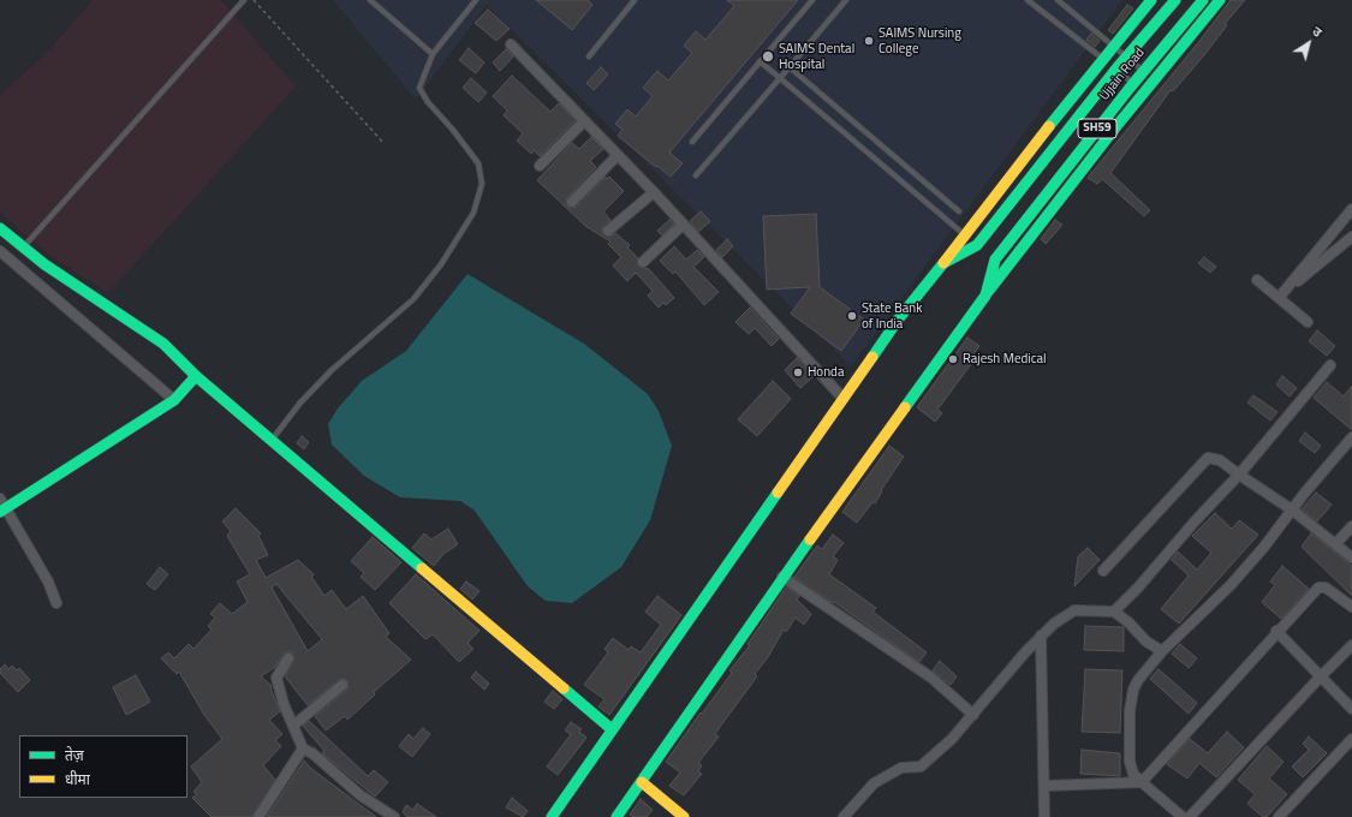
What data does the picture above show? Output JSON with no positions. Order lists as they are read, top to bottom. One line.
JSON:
{"streets":{"main road":["Ujjain Road","SH59"]},"places":["SAIMS Nursing College","SAIMS Dental Hospital","State Bank of India","Rajesh Medical","Honda"],"legend":["तेज़","धीमा"],"north":"top right"}
